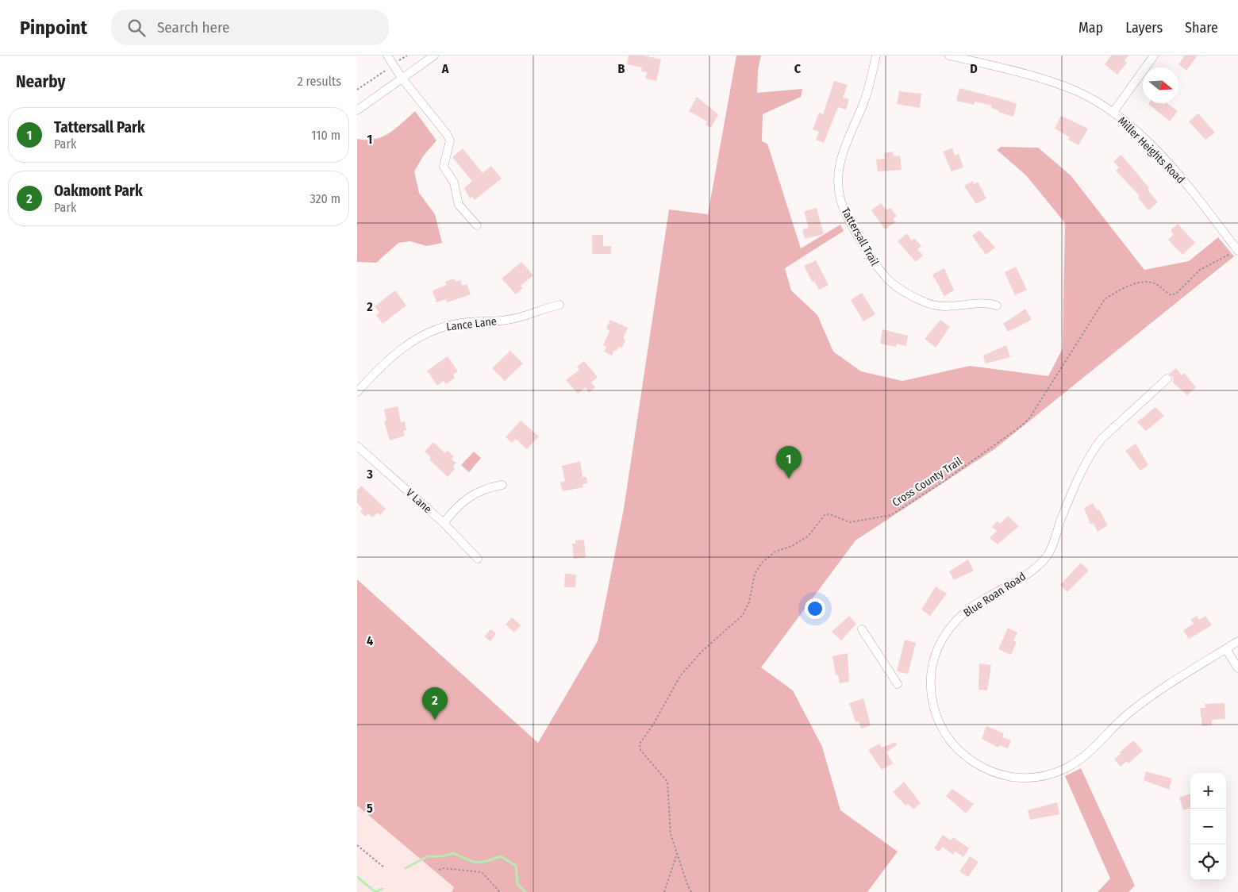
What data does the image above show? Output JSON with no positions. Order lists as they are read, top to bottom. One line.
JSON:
{"streets":{"street":["Miller Heights Road","Tattersall Trail","Lance Lane","V Lane","Blue Roan Road"],"path":["Cross County Trail"]},"crossings":[["Miller Heights Road","Cross County Trail"]],"north":"right","page":{"header":"Pinpoint","search":"Search here","nav":["Map","Layers","Share"],"heading":["Nearby","2 results"],"list":[{"mark":"1","name":"Tattersall Park","note":"Park","value":"110 m"},{"mark":"2","name":"Oakmont Park","note":"Park","value":"320 m"}],"pins":["1","2"],"map_buttons":["+","−"]},"grid":{"columns":["A","B","C","D"],"rows":["1","2","3","4","5"]}}
